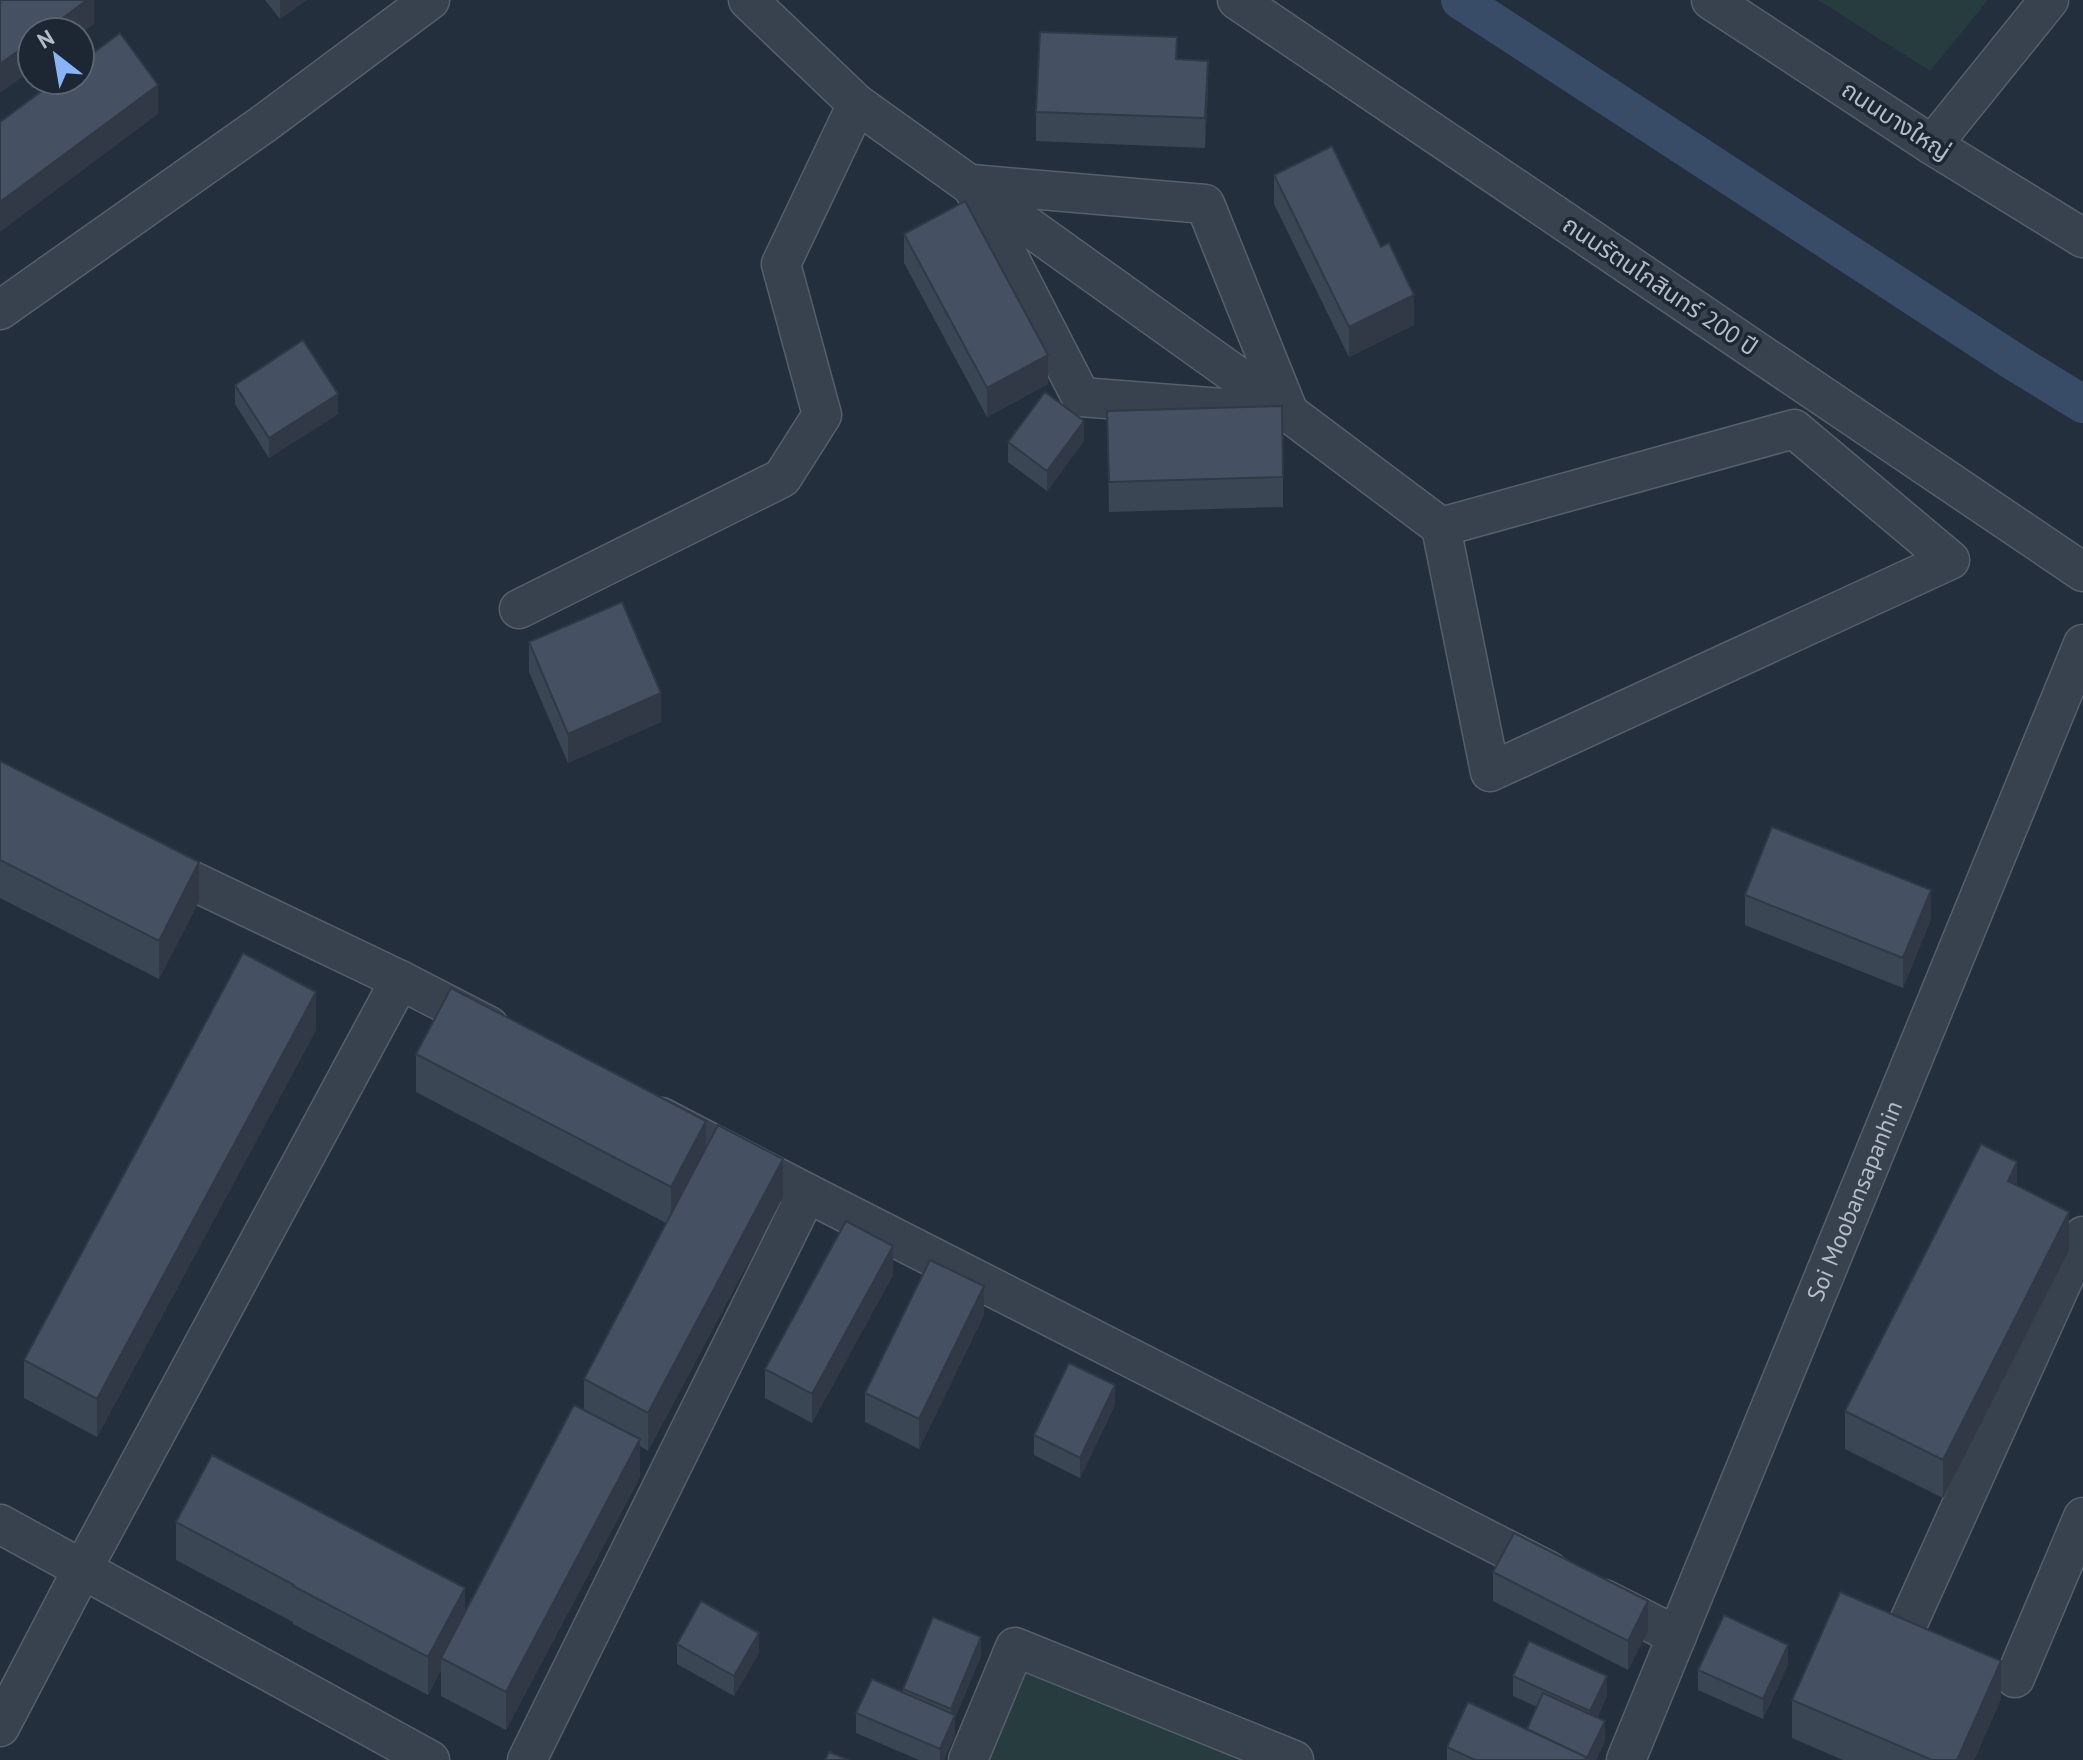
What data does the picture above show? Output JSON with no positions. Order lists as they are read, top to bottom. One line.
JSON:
{"streets":{"street":["ถนนบางใหญ่","ถนนรัตนโกสินทร์ 200 ปี","Soi Moobansapanhin"]},"north":"top left"}
